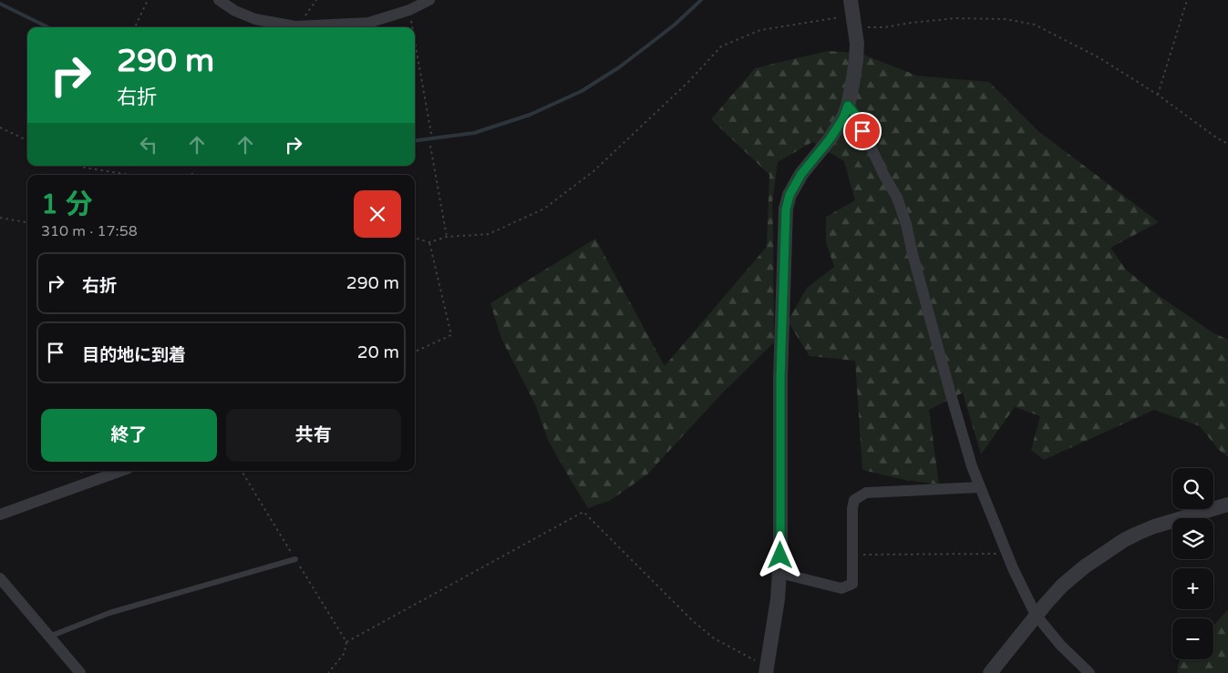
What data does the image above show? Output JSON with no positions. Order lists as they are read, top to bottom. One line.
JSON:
{"page":{"turn":["290 m","右折"],"heading":["1 分","310 m · 17:58"],"list":[{"name":"右折","value":"290 m"},{"name":"目的地に到着","value":"20 m"}],"buttons":["終了","共有"],"map_buttons":["+","−"]}}
